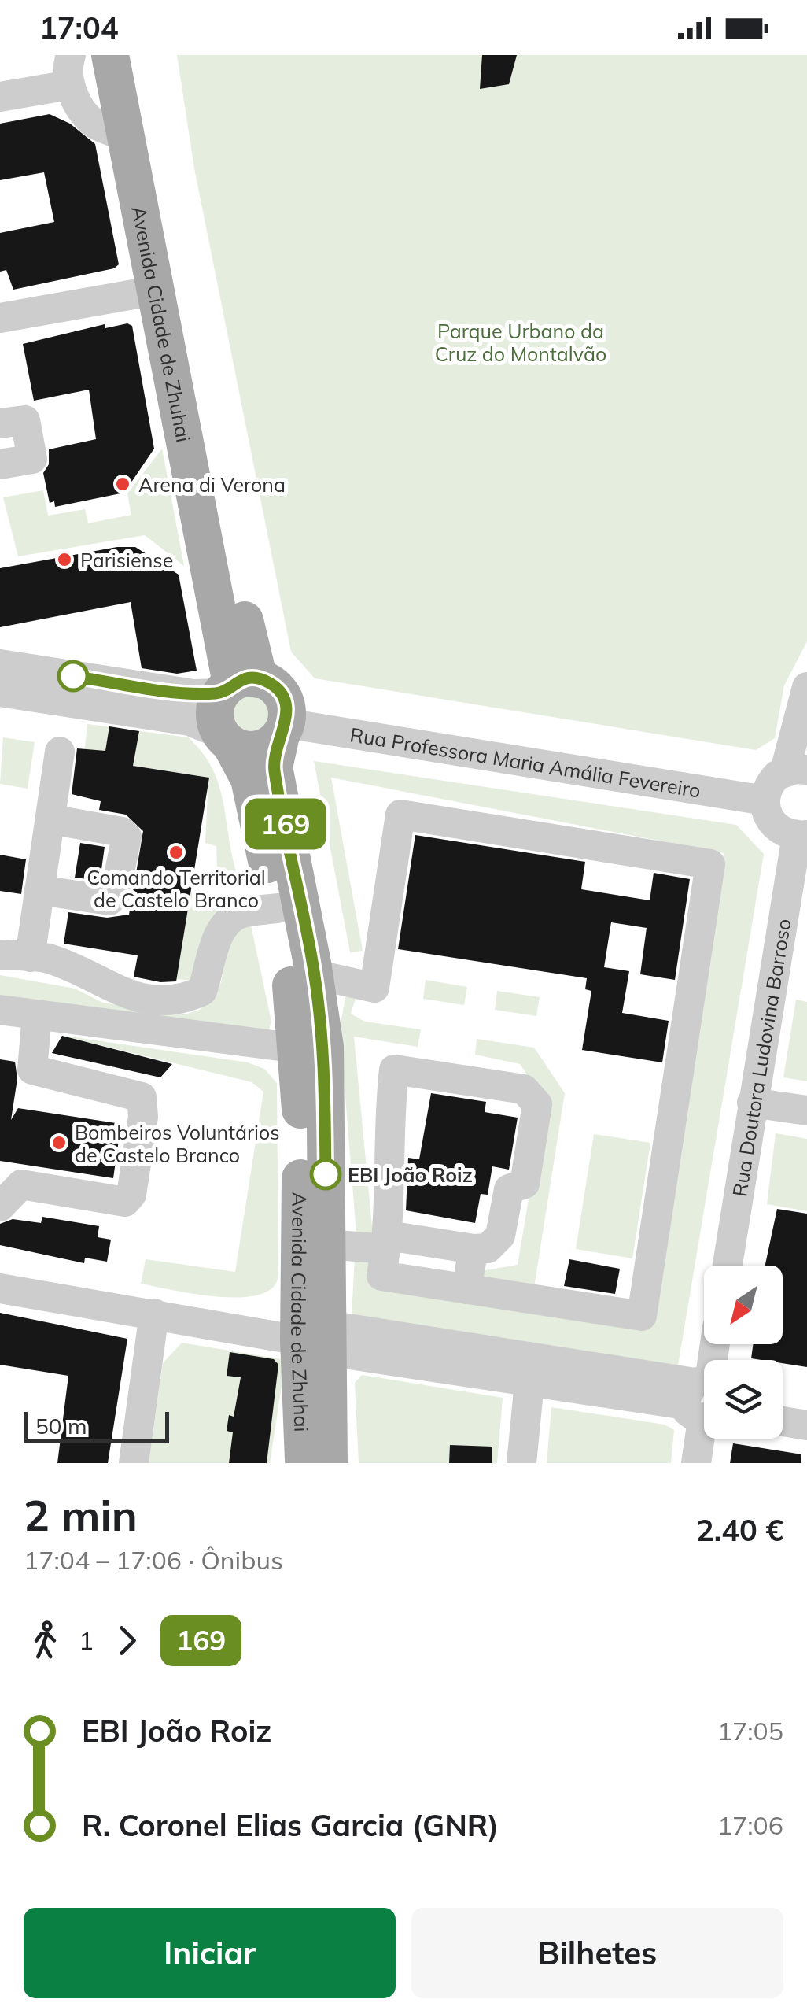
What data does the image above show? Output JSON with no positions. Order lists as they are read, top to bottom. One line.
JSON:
{"streets":{"main road":["Avenida Cidade de Zhuhai"],"street":["Rua Professora Maria Amália Fevereiro","Rua Doutora Ludovina Barroso"]},"crossings":[["Avenida Cidade de Zhuhai","Rua Professora Maria Amália Fevereiro"]],"parks":["Parque Urbano da Cruz do Montalvão"],"places":["Arena di Verona","Parisiense","Comando Territorial de Castelo Branco","Bombeiros Voluntários de Castelo Branco","EBI João Roiz"],"lines":["bus line 169"],"scale_bar":"50 m","north":"bottom left","page":{"status":"17:04","on_map":"169","scale":"50 m","heading":["2 min","17:04 – 17:06 · Ônibus","2.40 €"],"legs":["1","169"],"list":[{"name":"EBI João Roiz","value":"17:05"},{"name":"R. Coronel Elias Garcia (GNR)","value":"17:06"}],"buttons":["Iniciar","Bilhetes"]}}
